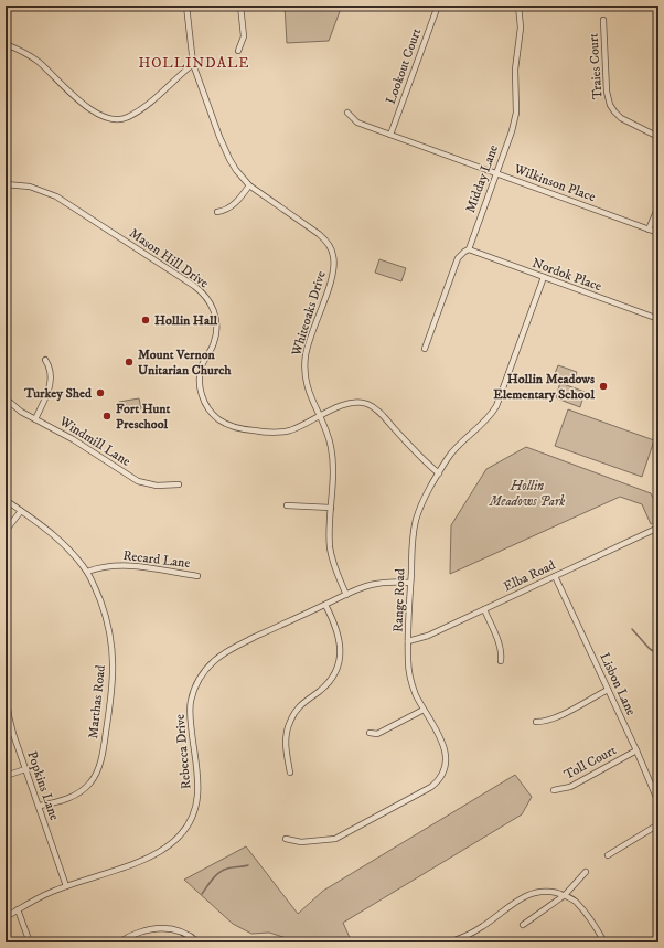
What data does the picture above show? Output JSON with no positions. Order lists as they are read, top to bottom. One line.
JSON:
{"streets":{"street":["Lookout Court","Traies Court","Midday Lane","Wilkinson Place","Mason Hill Drive","Nordok Place","Whiteoaks Drive","Windmill Lane","Recard Lane","Elba Road","Range Road","Lisbon Lane","Marthas Road","Rebecca Drive","Toll Court","Popkins Lane"]},"crossings":[["Lookout Court","Wilkinson Place"],["Midday Lane","Wilkinson Place"],["Midday Lane","Nordok Place"],["Mason Hill Drive","Whiteoaks Drive"],["Mason Hill Drive","Range Road"],["Nordok Place","Range Road"],["Whiteoaks Drive","Rebecca Drive"],["Recard Lane","Marthas Road"],["Elba Road","Range Road"],["Elba Road","Lisbon Lane"],["Range Road","Rebecca Drive"],["Lisbon Lane","Toll Court"],["Marthas Road","Popkins Lane"],["Rebecca Drive","Popkins Lane"]],"districts":["HOLLINDALE"],"parks":["Hollin Meadows Park"],"places":["Hollin Hall","Mount Vernon Unitarian Church","Hollin Meadows Elementary School","Turkey Shed","Fort Hunt Preschool"]}
